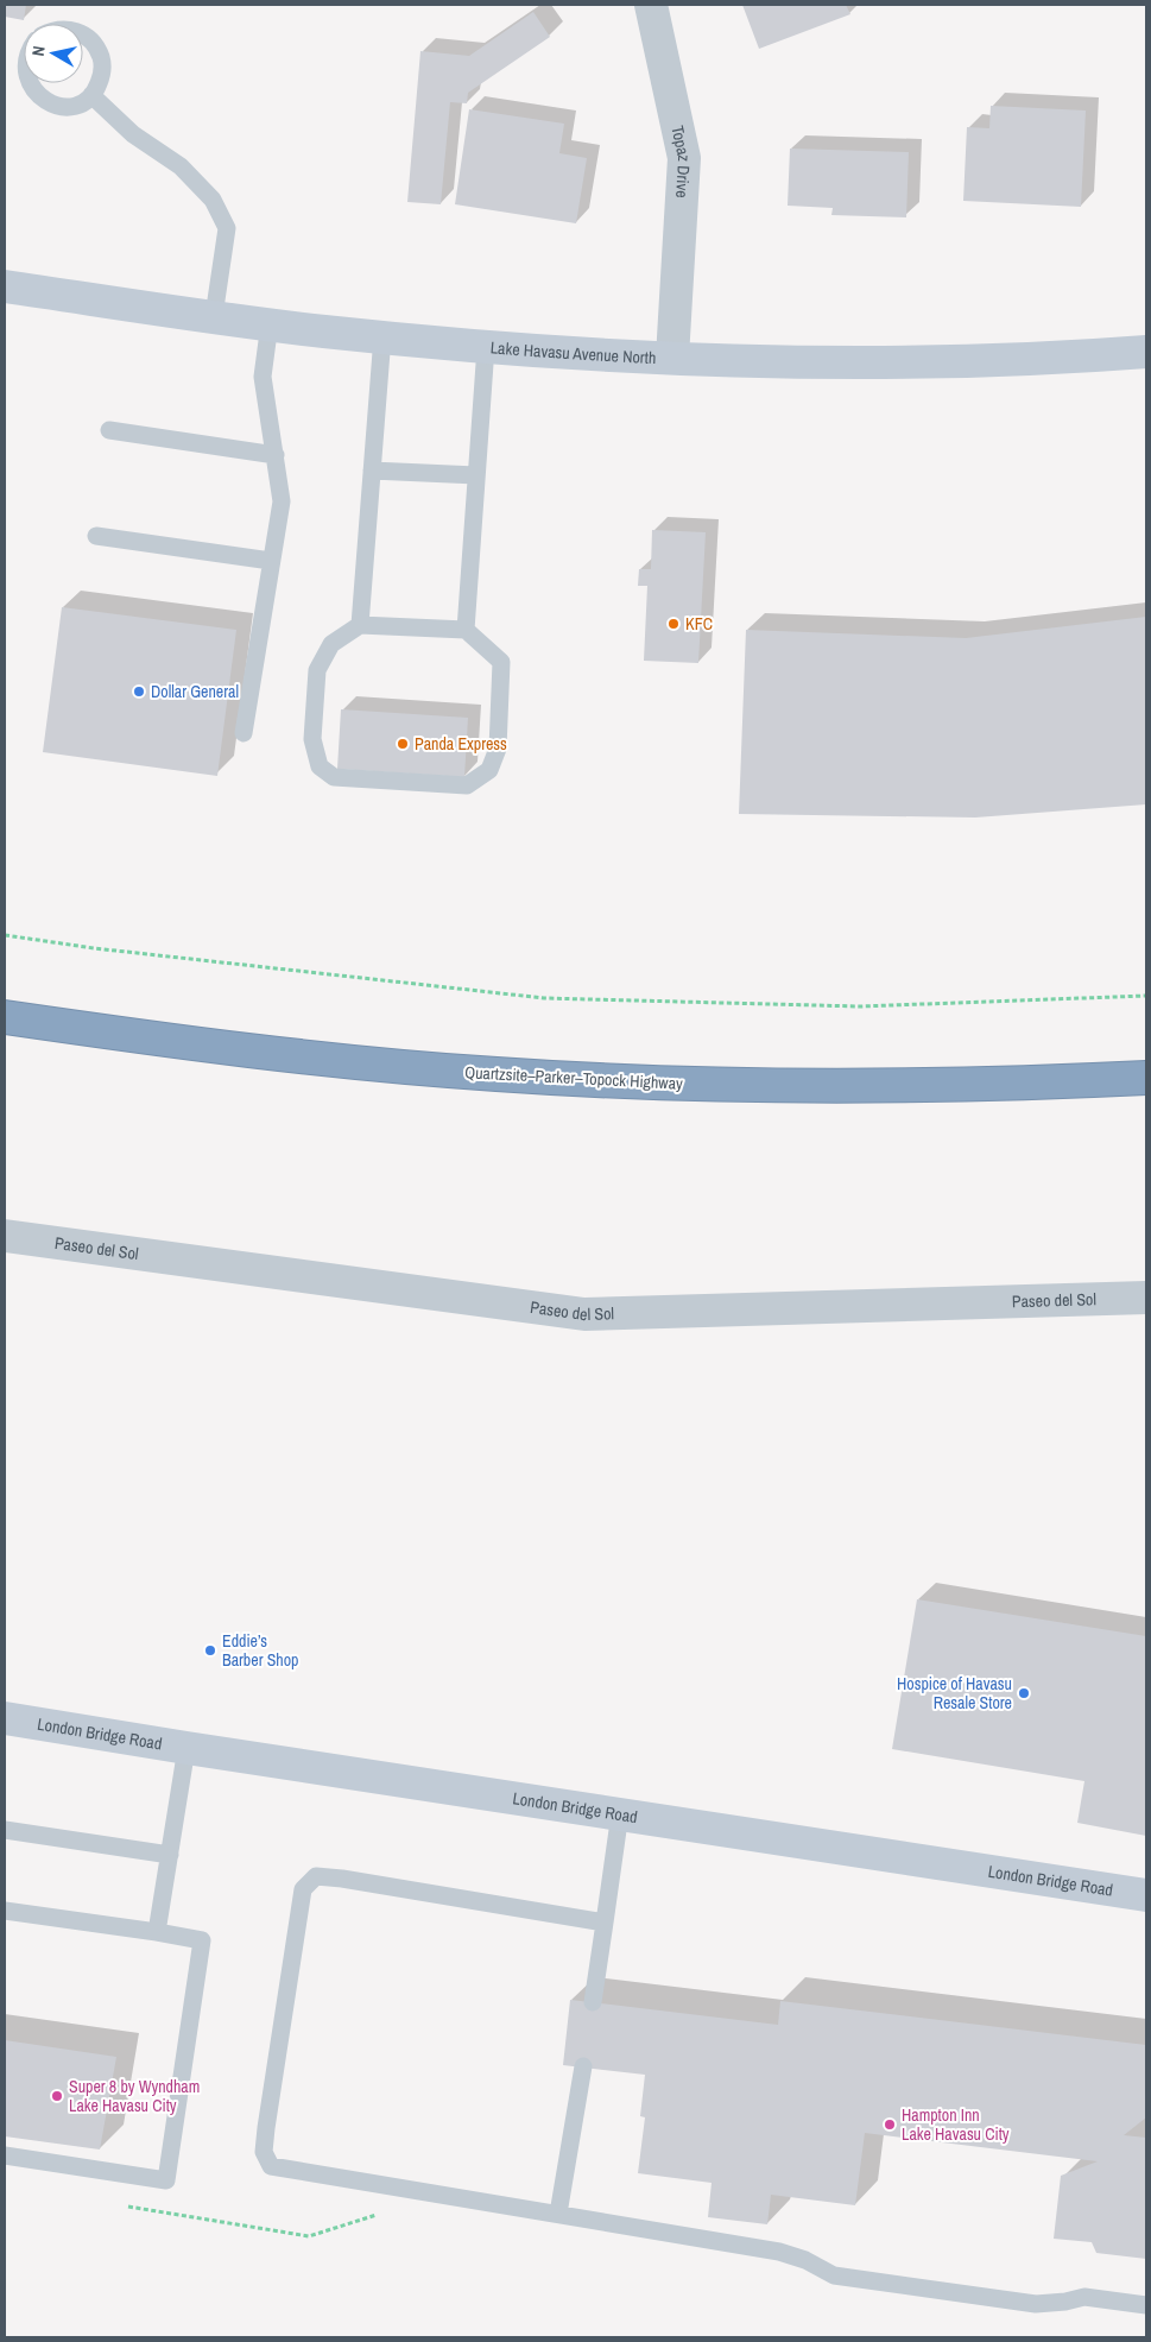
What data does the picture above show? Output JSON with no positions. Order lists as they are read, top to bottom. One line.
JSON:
{"streets":{"highway":["Quartzsite–Parker–Topock Highway"],"main road":["Lake Havasu Avenue North","London Bridge Road"],"street":["Topaz Drive","Paseo del Sol"]},"crossings":[["Topaz Drive","Lake Havasu Avenue North"]],"places":["KFC","Dollar General","Panda Express","Eddie’s Barber Shop","Hospice of Havasu Resale Store","Super 8 by Wyndham Lake Havasu City","Hampton Inn Lake Havasu City"],"north":"left"}
